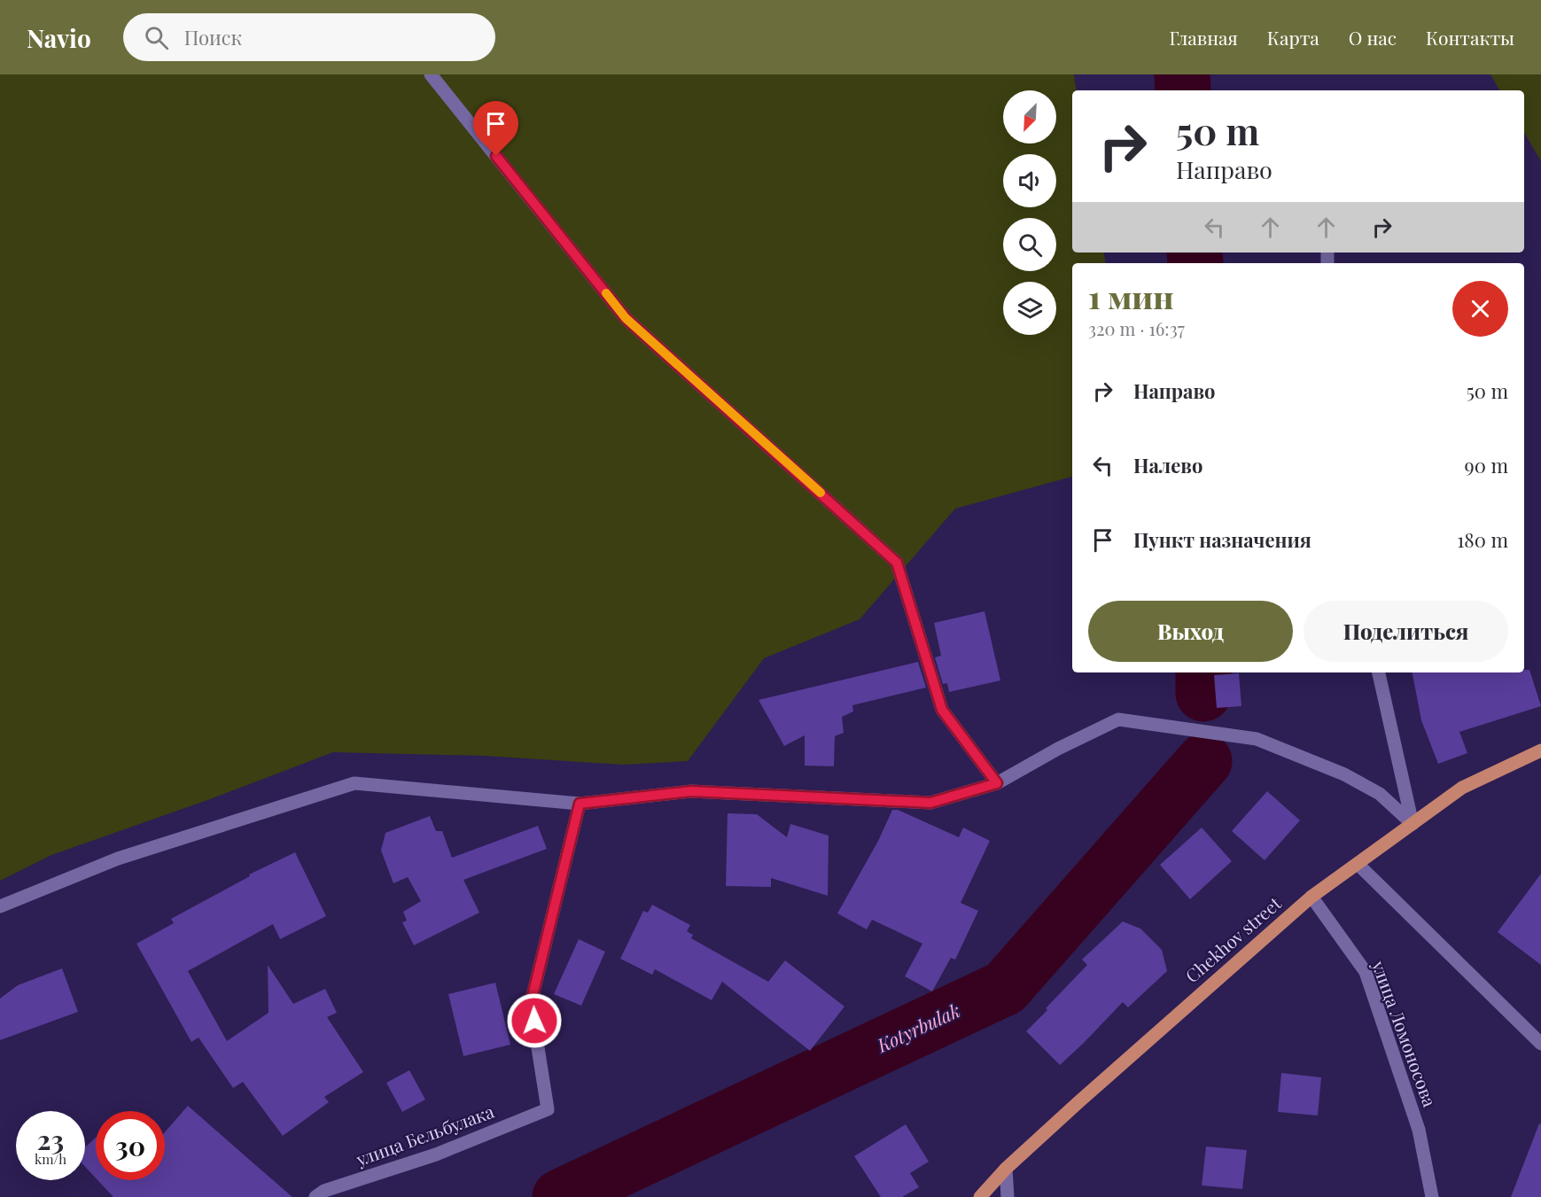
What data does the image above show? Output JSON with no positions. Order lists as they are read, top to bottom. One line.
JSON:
{"streets":{"main road":["Chekhov street"],"street":["улица Ломоносова","улица Бельбулака"]},"crossings":[["Chekhov street","улица Ломоносова"]],"water":["Kotyrbulak"],"north":"bottom left","page":{"header":"Navio","search":"Поиск","nav":["Главная","Карта","О нас","Контакты"],"turn":["50 m","Направо"],"heading":["1 мин","320 m · 16:37"],"list":[{"name":"Направо","value":"50 m"},{"name":"Налево","value":"90 m"},{"name":"Пункт назначения","value":"180 m"}],"buttons":["Выход","Поделиться"],"speed":"23 km/h","limit":"30"}}
